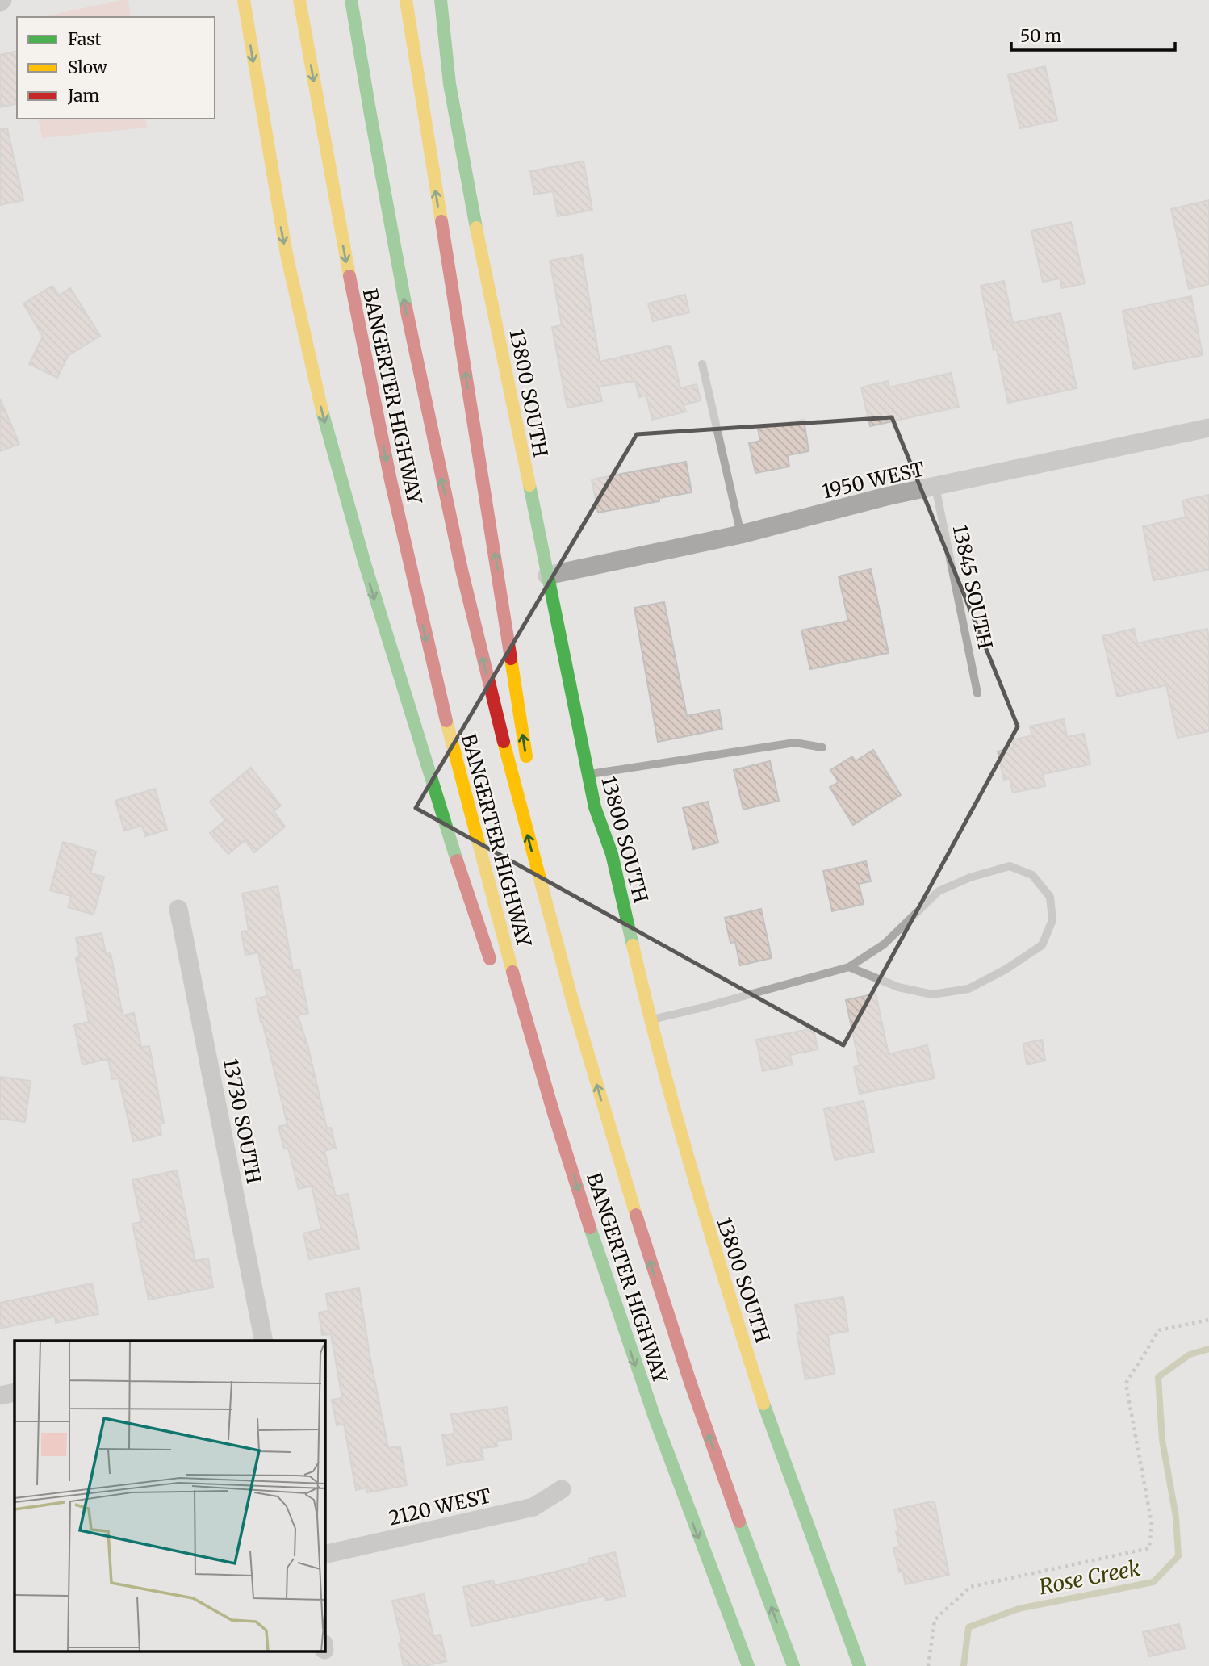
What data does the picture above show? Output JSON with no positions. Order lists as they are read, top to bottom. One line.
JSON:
{"streets":{"main road":["13800 SOUTH","BANGERTER HIGHWAY"],"street":["1950 WEST","13730 SOUTH","2120 WEST"],"lane":["13845 SOUTH"]},"crossings":[["13800 SOUTH","1950 WEST"],["1950 WEST","13845 SOUTH"]],"water":["Rose Creek"],"legend":["Fast","Slow","Jam"],"scale_bar":"50 m"}
